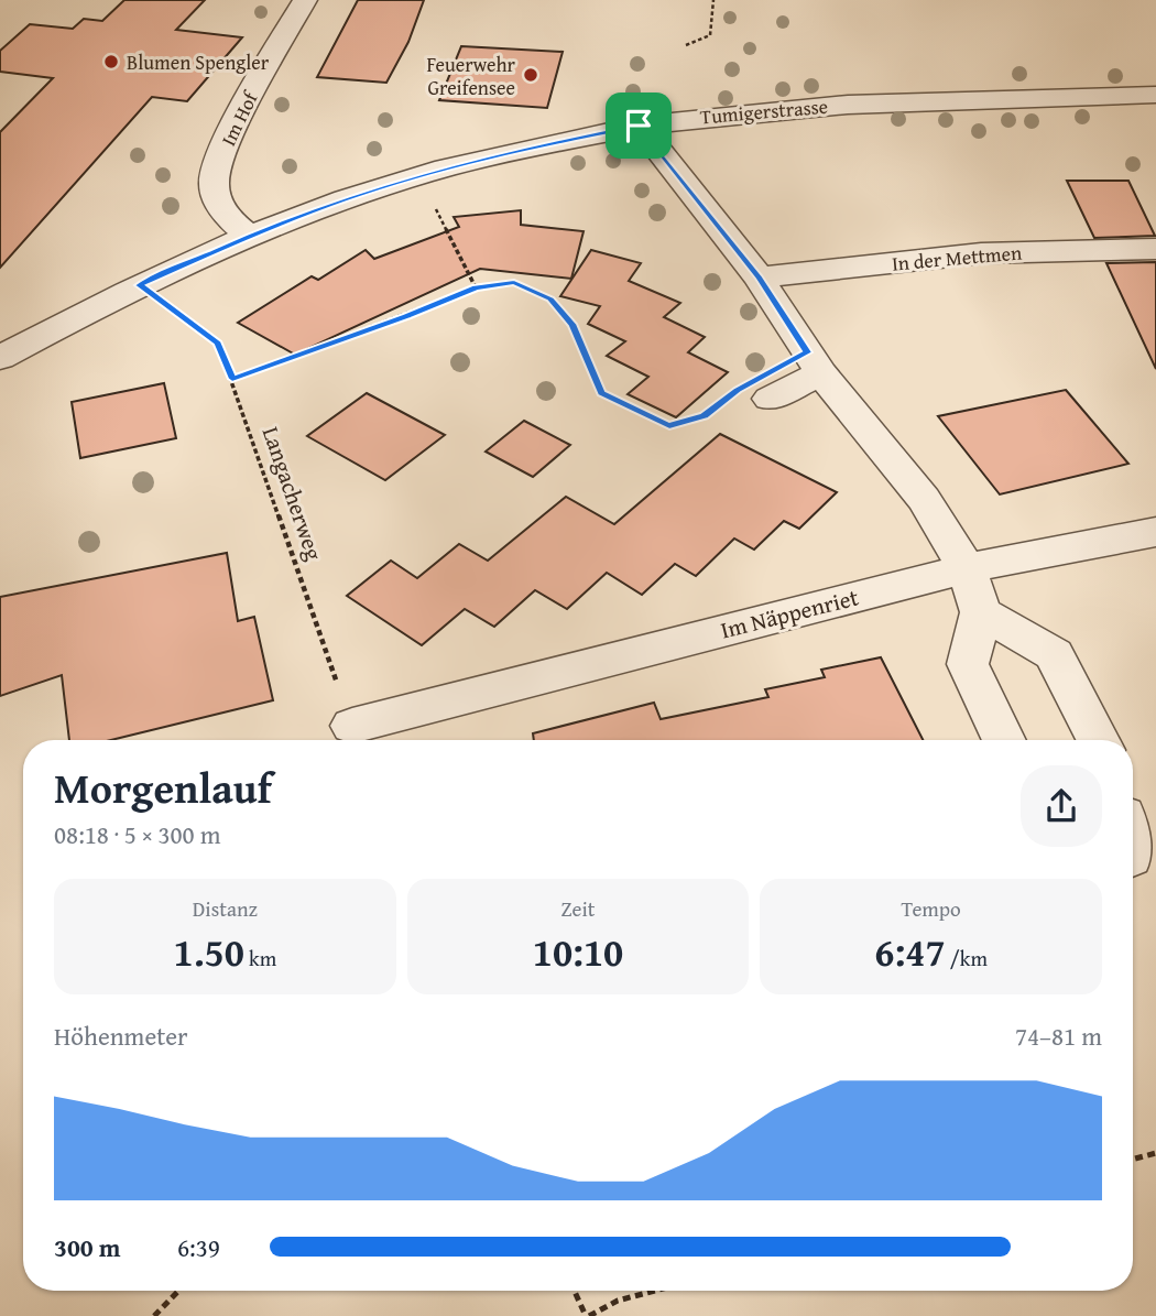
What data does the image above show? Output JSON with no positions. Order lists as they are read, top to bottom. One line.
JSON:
{"streets":{"street":["Tumigerstrasse","Im Hof","In der Mettmen","Im Näppenriet"],"path":["Langacherweg"]},"crossings":[["Tumigerstrasse","Im Hof"],["Tumigerstrasse","Langacherweg"],["Langacherweg","Im Näppenriet"]],"places":["Blumen Spengler","Feuerwehr Greifensee"],"page":{"heading":["Morgenlauf","08:18 · 5 × 300 m"],"stats":[["Distanz","1.50 km"],["Zeit","10:10"],["Tempo","6:47 /km"]],"chart":["Höhenmeter","74–81 m"],"list":[{"name":"300 m","note":"6:39"}]}}
